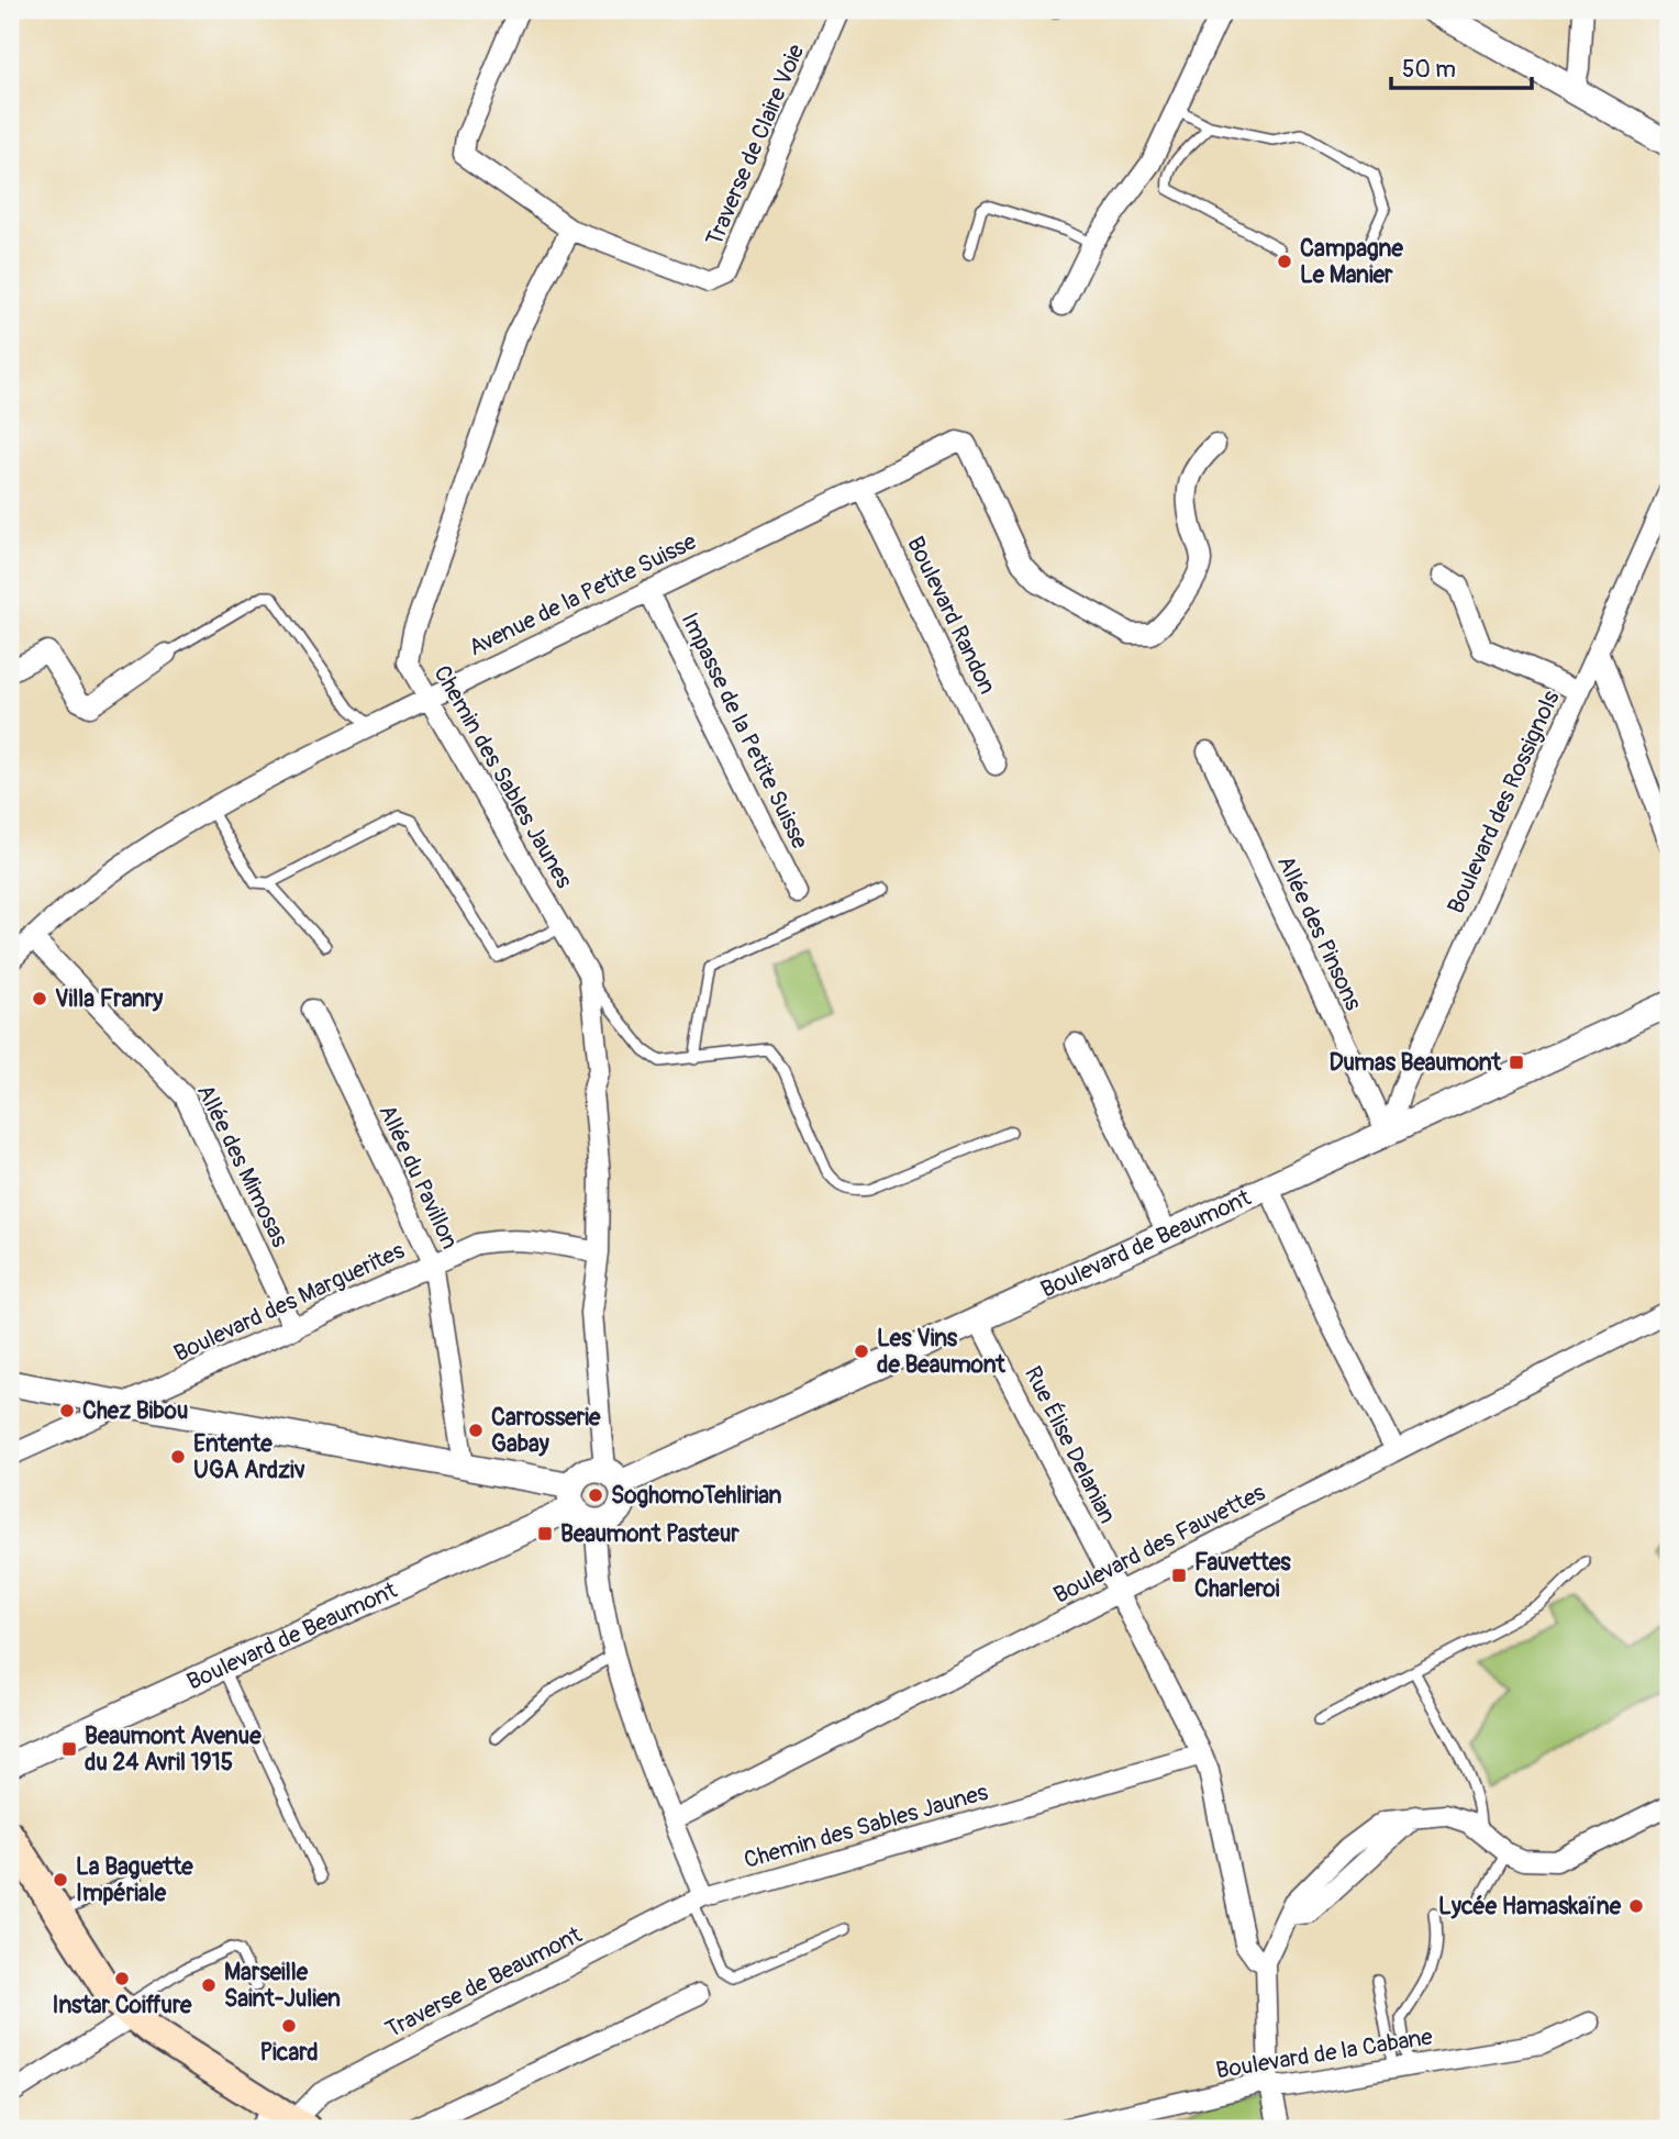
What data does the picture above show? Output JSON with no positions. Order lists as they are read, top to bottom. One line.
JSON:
{"streets":{"street":["Traverse de Claire Voie","Avenue de la Petite Suisse","Boulevard Randon","Impasse de la Petite Suisse","Chemin des Sables Jaunes","Boulevard des Rossignols","Allée des Pinsons","Allée des Mimosas","Allée du Pavillon","Boulevard de Beaumont","Boulevard des Marguerites","Rue Élise Delanian","Boulevard des Fauvettes","Traverse de Beaumont","Boulevard de la Cabane"]},"crossings":[["Traverse de Claire Voie","Chemin des Sables Jaunes"],["Avenue de la Petite Suisse","Boulevard Randon"],["Avenue de la Petite Suisse","Impasse de la Petite Suisse"],["Avenue de la Petite Suisse","Chemin des Sables Jaunes"],["Avenue de la Petite Suisse","Allée des Mimosas"],["Chemin des Sables Jaunes","Boulevard de Beaumont"],["Chemin des Sables Jaunes","Boulevard des Marguerites"],["Chemin des Sables Jaunes","Rue Élise Delanian"],["Chemin des Sables Jaunes","Traverse de Beaumont"],["Boulevard des Rossignols","Allée des Pinsons"],["Boulevard des Rossignols","Boulevard de Beaumont"],["Allée des Pinsons","Boulevard de Beaumont"],["Allée des Mimosas","Boulevard des Marguerites"],["Allée du Pavillon","Boulevard des Marguerites"],["Boulevard de Beaumont","Rue Élise Delanian"],["Rue Élise Delanian","Boulevard des Fauvettes"]],"places":{"other":["Campagne Le Manier","Villa Franry","Les Vins de Beaumont","Chez Bibou","Carrosserie Gabay","Entente UGA Ardziv","SoghomoTehlirian","La Baguette Impériale","Lycée Hamaskaïne","Instar Coiffure","Marseille Saint-Julien","Picard"],"transit":["Dumas Beaumont","Beaumont Pasteur","Fauvettes Charleroi","Beaumont Avenue du 24 Avril 1915"]},"scale_bar":"50 m"}
